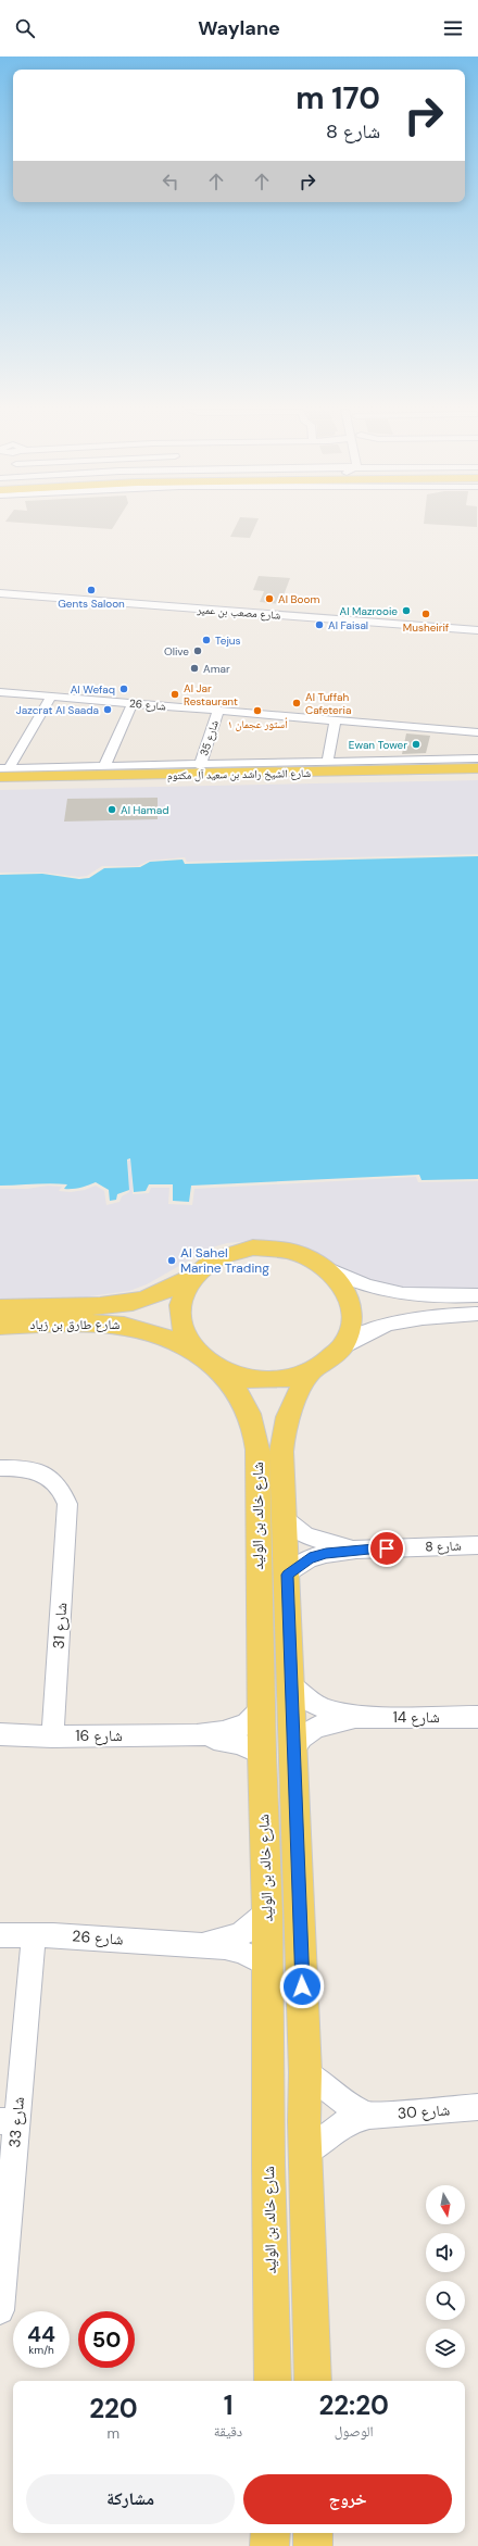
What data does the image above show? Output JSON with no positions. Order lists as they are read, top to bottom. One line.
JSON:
{"streets":{"main road":["شارع الشيخ راشد بن سعيد آل مكتوم","شارع طارق بن زياد","شارع خالد بن الوليد"],"street":["شارع مصعب بن عمير","شارع 26","شارع 35","شارع 8","شارع 31","شارع 14","شارع 16","شارع 30","شارع 33"]},"crossings":[["شارع 26","شارع 35"],["شارع 26","شارع خالد بن الوليد"],["شارع 26","شارع 33"],["شارع طارق بن زياد","شارع خالد بن الوليد"],["شارع خالد بن الوليد","شارع 8"],["شارع خالد بن الوليد","شارع 14"],["شارع خالد بن الوليد","شارع 16"],["شارع خالد بن الوليد","شارع 30"],["شارع 31","شارع 16"]],"places":["Gents Saloon","Al Boom","Al Mazrooie","Musheirif","Al Faisal","Tejus","Olive","Amar","Al Wefaq","Al Jar Restaurant","Al Tuffah Cafeteria","Jazcrat Al Saada","أستور عجمان ١","Ewan Tower","Al Hamad","Al Sahel Marine Trading"],"north":"bottom","page":{"header":"Waylane","turn":["170 m","شارع 8"],"speed":"44 km/h","limit":"50","eta":["22:20","الوصول","1","دقيقة","220","m"],"buttons":["خروج","مشاركة"]}}
